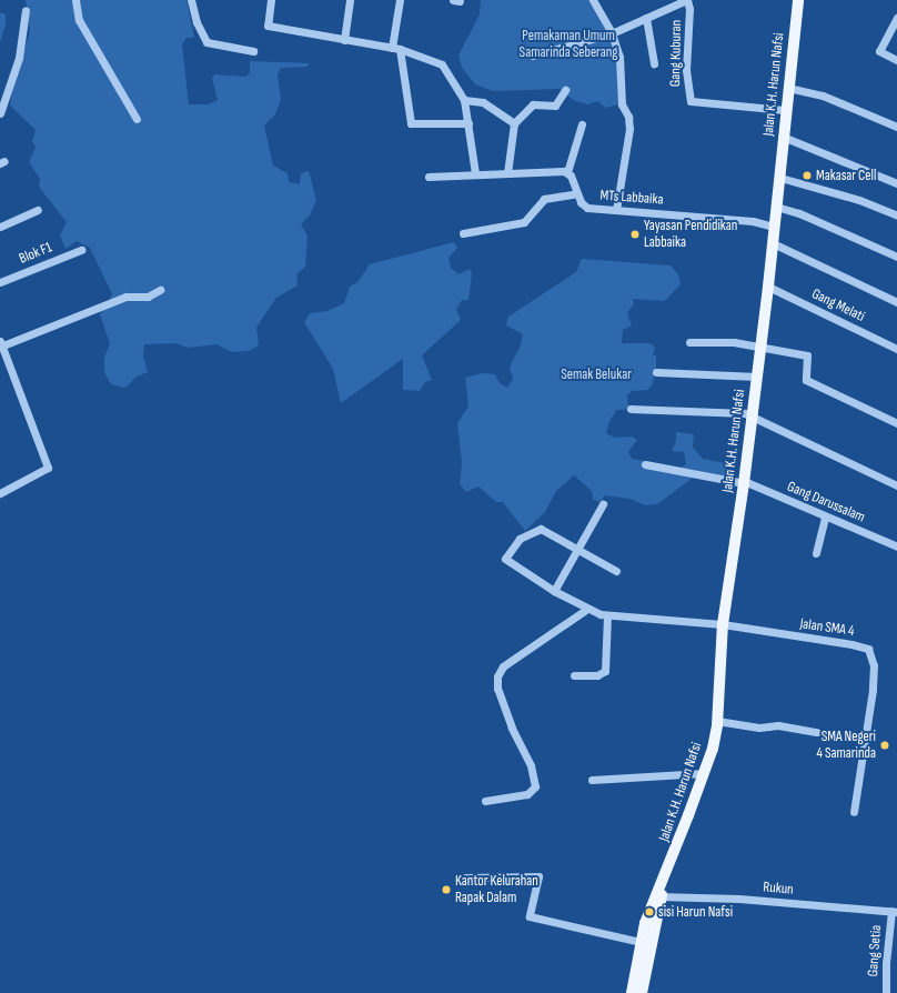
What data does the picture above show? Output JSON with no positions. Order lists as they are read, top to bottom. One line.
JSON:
{"streets":{"main road":["Jalan K.H. Harun Nafsi"],"street":["Gang Kuburan","MTs Labbaika","Blok F1","Gang Melati","Gang Darussalam","Jalan SMA 4","Rukun","Gang Setia"]},"crossings":[["Gang Kuburan","Jalan K.H. Harun Nafsi"],["Jalan K.H. Harun Nafsi","MTs Labbaika"],["Jalan K.H. Harun Nafsi","Gang Melati"],["Jalan K.H. Harun Nafsi","Gang Darussalam"],["Jalan K.H. Harun Nafsi","Jalan SMA 4"],["Jalan K.H. Harun Nafsi","Rukun"],["Rukun","Gang Setia"]],"parks":["Pemakaman Umum Samarinda Seberang","Semak Belukar"],"places":["Makasar Cell","Yayasan Pendidikan Labbaika","SMA Negeri 4 Samarinda","Kantor Kelurahan Rapak Dalam","sisi Harun Nafsi"]}
